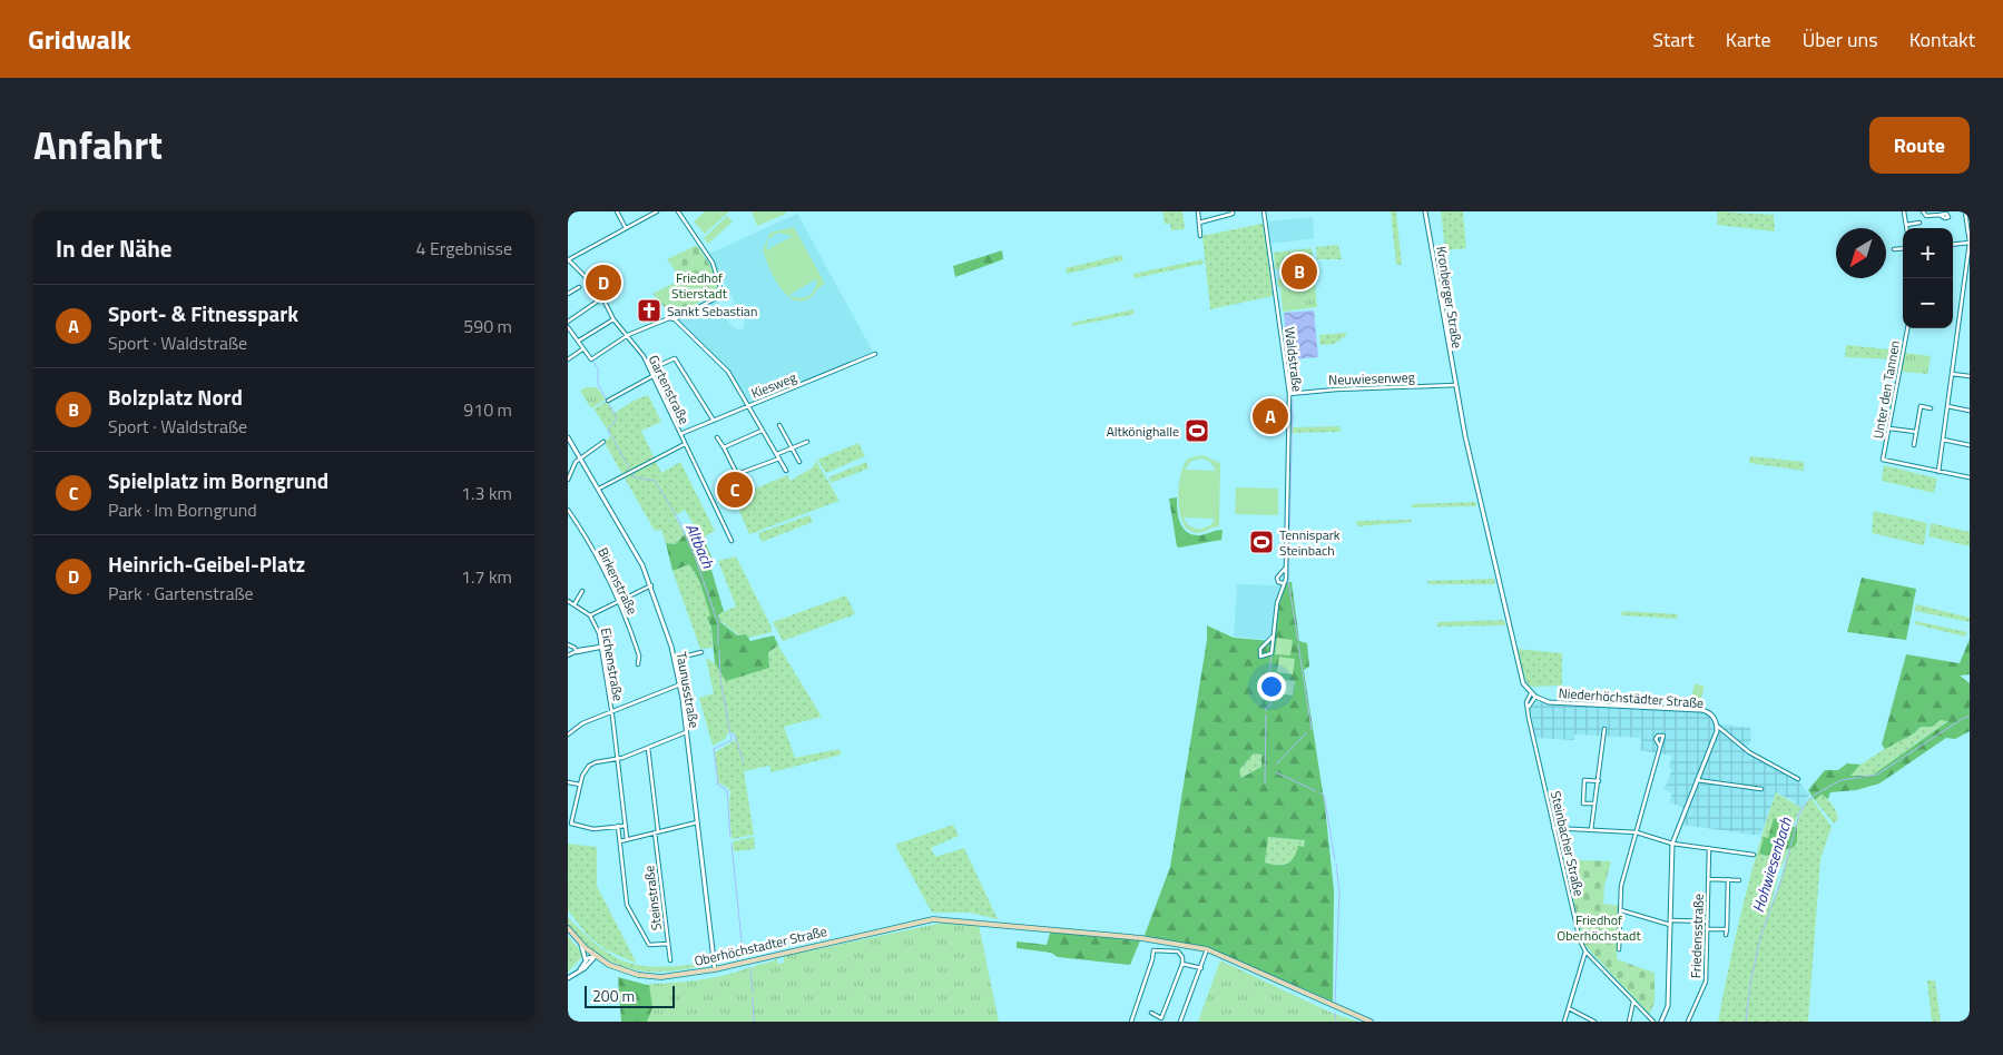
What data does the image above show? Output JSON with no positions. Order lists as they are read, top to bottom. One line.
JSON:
{"streets":{"main road":["Oberhöchstadter Straße"],"street":["Kronberger Straße","Waldstraße","Neuwiesenweg","Kiesweg","Gartenstraße","Unter den Tannen","Birkenstraße","Eichenstraße","Taunusstraße","Niederhöchstädter Straße","Steinbacher Straße","Steinstraße","Friedensstraße"]},"crossings":[["Kronberger Straße","Neuwiesenweg"],["Kronberger Straße","Niederhöchstädter Straße"],["Kronberger Straße","Steinbacher Straße"],["Waldstraße","Neuwiesenweg"],["Kiesweg","Gartenstraße"],["Taunusstraße","Oberhöchstadter Straße"],["Niederhöchstädter Straße","Steinbacher Straße"]],"water":["Altbach","Hohwiesenbach"],"parks":["Friedhof Stierstadt","Friedhof Oberhöchstadt"],"places":{"church":["Sankt Sebastian"],"sports":["Altkönighalle","Tennispark Steinbach"]},"scale_bar":"200 m","north":"bottom left","page":{"header":"Gridwalk","nav":["Start","Karte","Über uns","Kontakt"],"title":"Anfahrt","buttons":"Route","heading":["In der Nähe","4 Ergebnisse"],"map_buttons":["+","−"],"pins":["B","D","A","C"],"list":[{"mark":"A","name":"Sport- & Fitnesspark","note":"Sport · Waldstraße","value":"590 m"},{"mark":"B","name":"Bolzplatz Nord","note":"Sport · Waldstraße","value":"910 m"},{"mark":"C","name":"Spielplatz im Borngrund","note":"Park · Im Borngrund","value":"1.3 km"},{"mark":"D","name":"Heinrich-Geibel-Platz","note":"Park · Gartenstraße","value":"1.7 km"}],"scale":"200 m"}}
